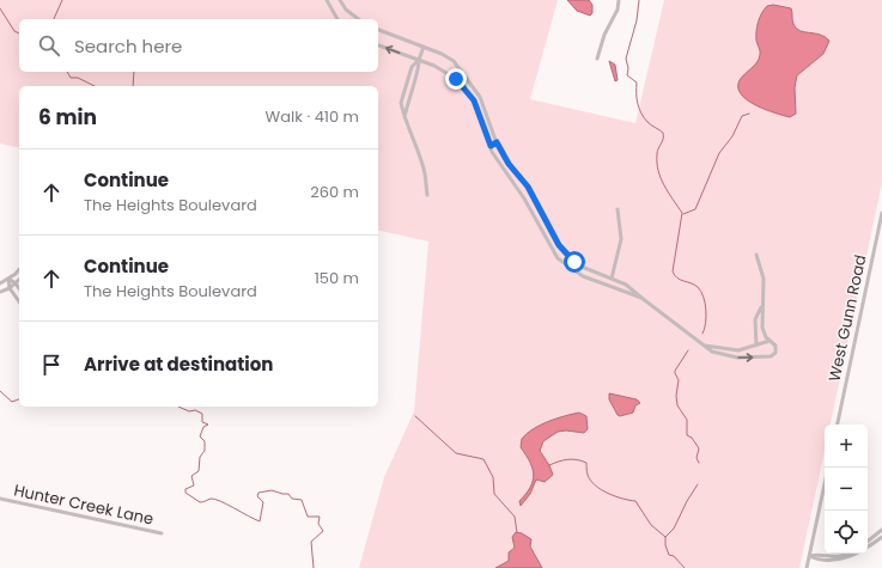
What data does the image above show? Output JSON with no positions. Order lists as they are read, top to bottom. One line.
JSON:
{"streets":{"street":["West Gunn Road","Hunter Creek Lane"]},"page":{"search":"Search here","heading":["6 min","Walk · 410 m"],"list":[["Continue","The Heights Boulevard","260 m"],["Continue","The Heights Boulevard","150 m"],"Arrive at destination"],"map_buttons":["+","−"]}}
